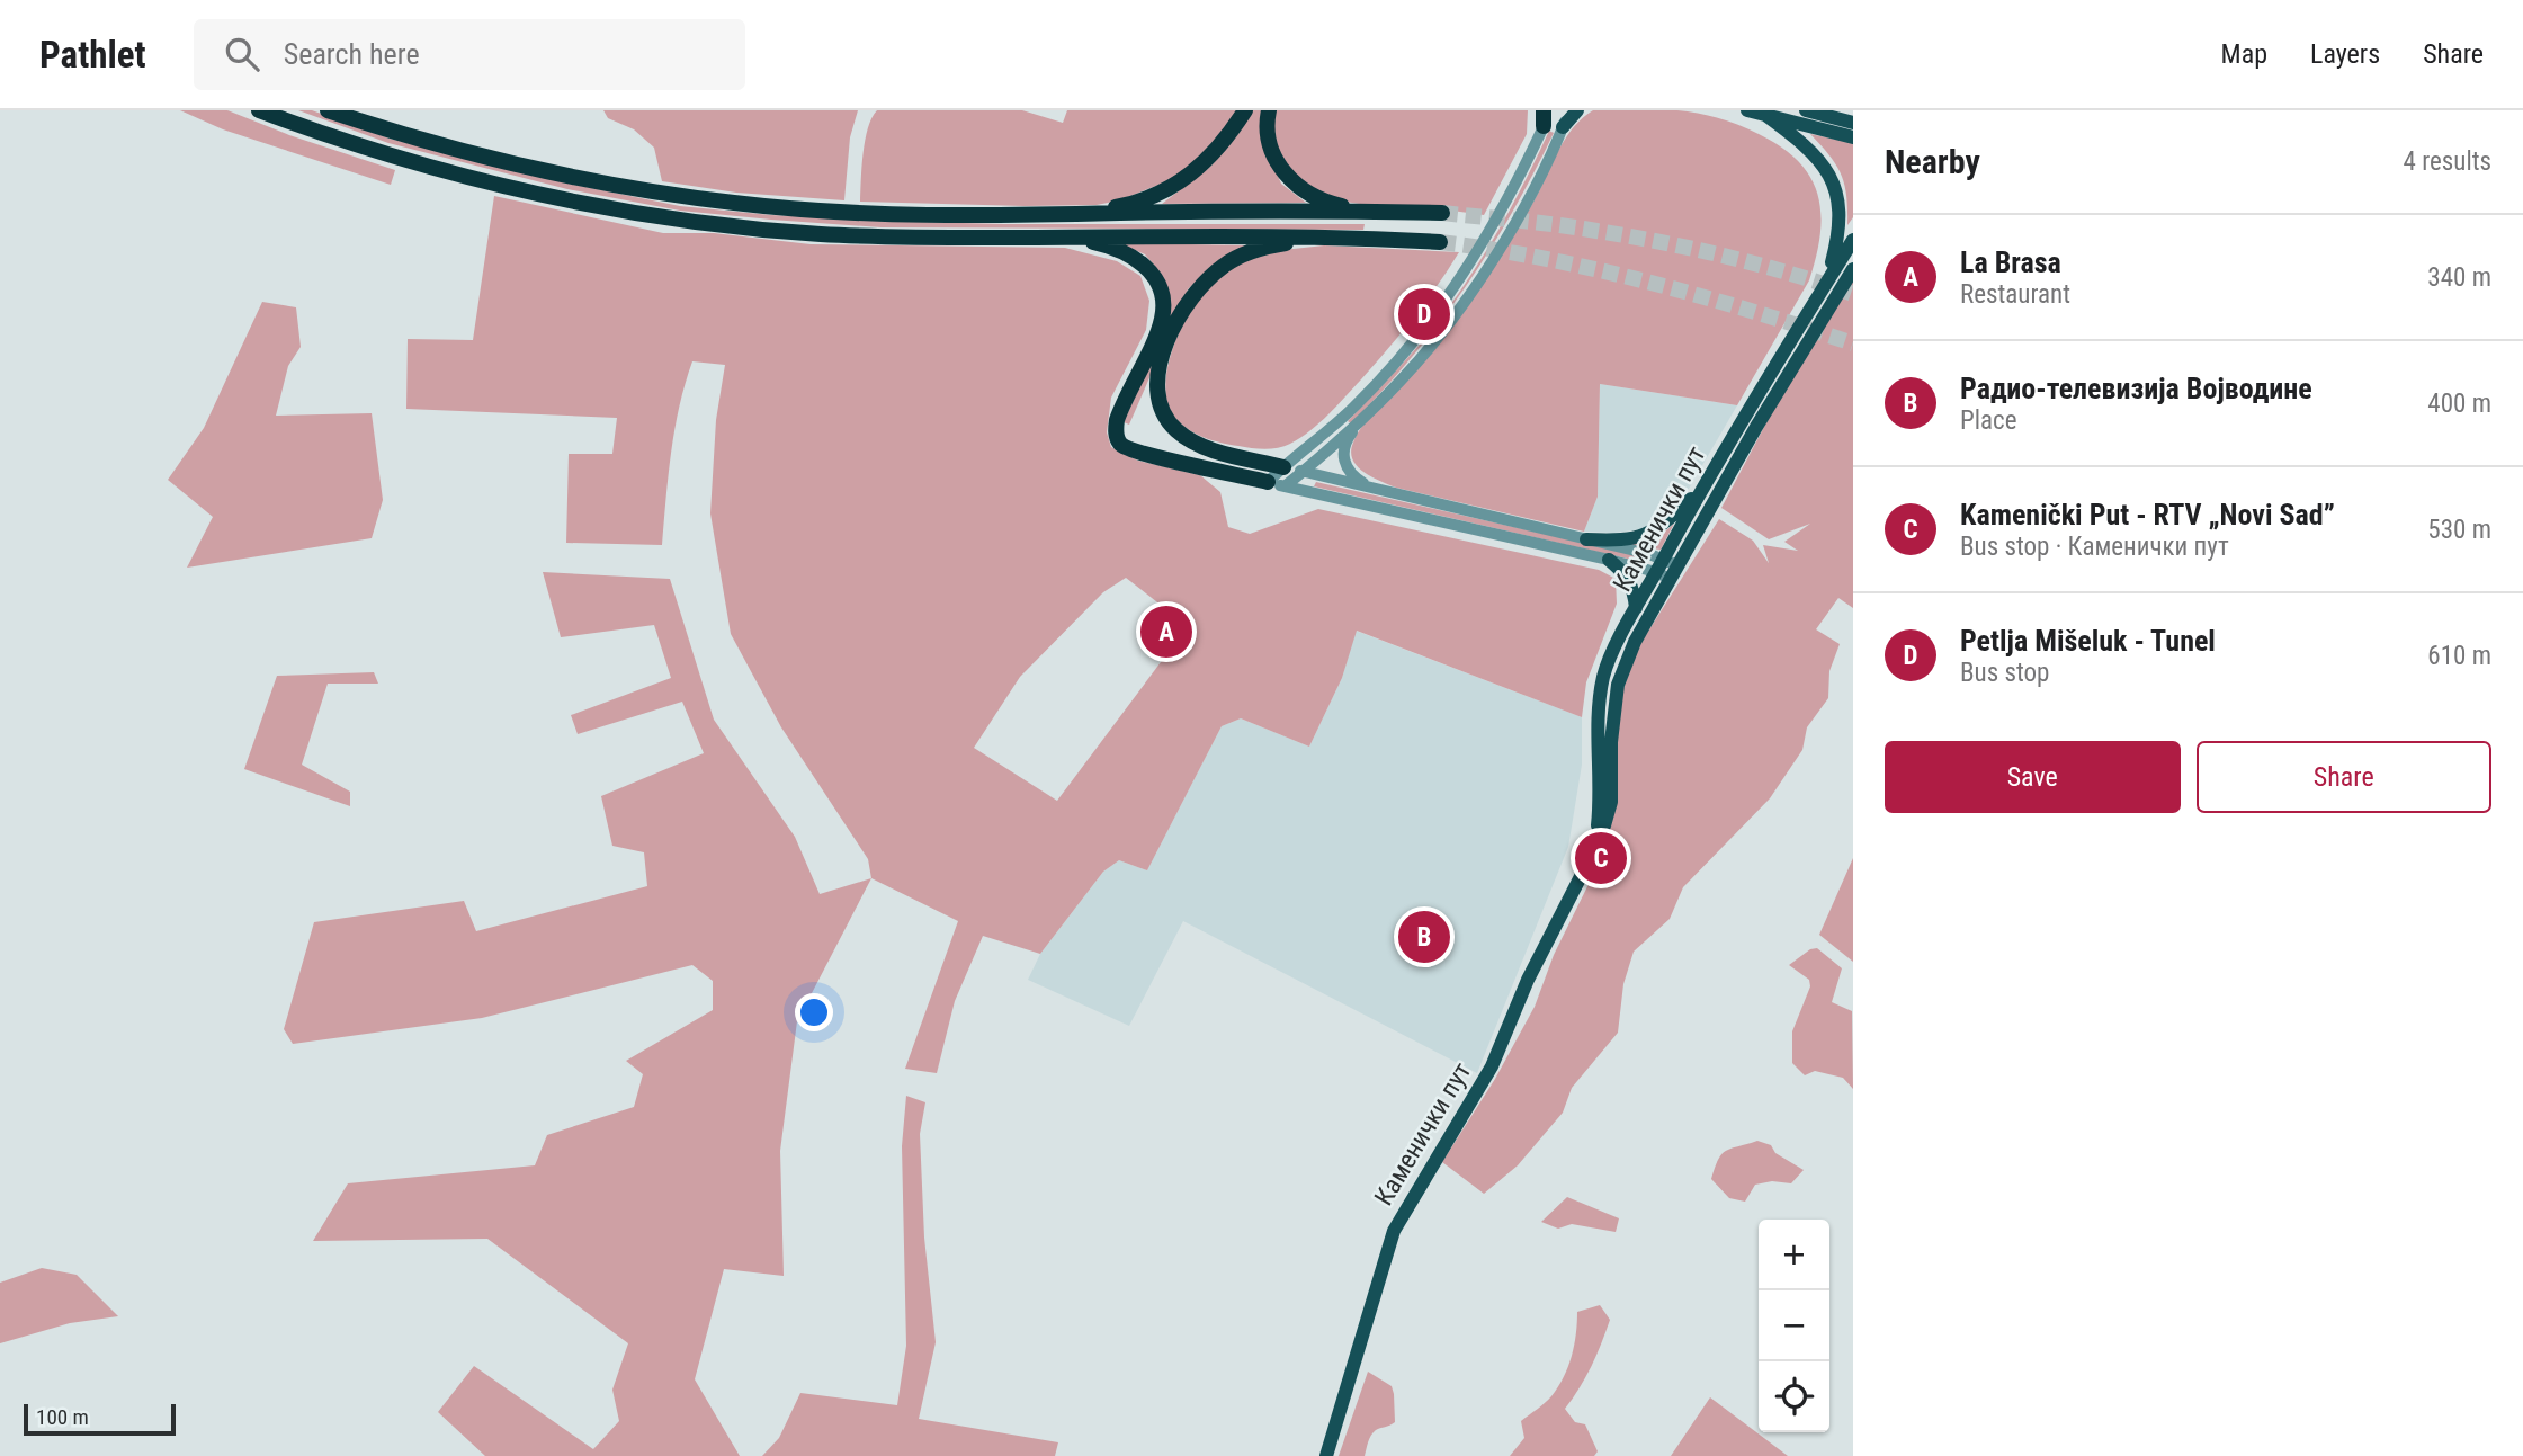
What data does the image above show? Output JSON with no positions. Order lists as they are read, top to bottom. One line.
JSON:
{"streets":{"main road":["Каменички пут"]},"scale_bar":"100 m","page":{"header":"Pathlet","search":"Search here","nav":["Map","Layers","Share"],"heading":["Nearby","4 results"],"list":[{"mark":"A","name":"La Brasa","note":"Restaurant","value":"340 m"},{"mark":"B","name":"Радио-телевизија Војводине","note":"Place","value":"400 m"},{"mark":"C","name":"Kamenički Put - RTV „Novi Sad”","note":"Bus stop · Каменички пут","value":"530 m"},{"mark":"D","name":"Petlja Mišeluk - Tunel","note":"Bus stop","value":"610 m"}],"pins":["D","A","C","B"],"buttons":["Save","Share"],"map_buttons":["+","−"],"scale":"100 m"}}
